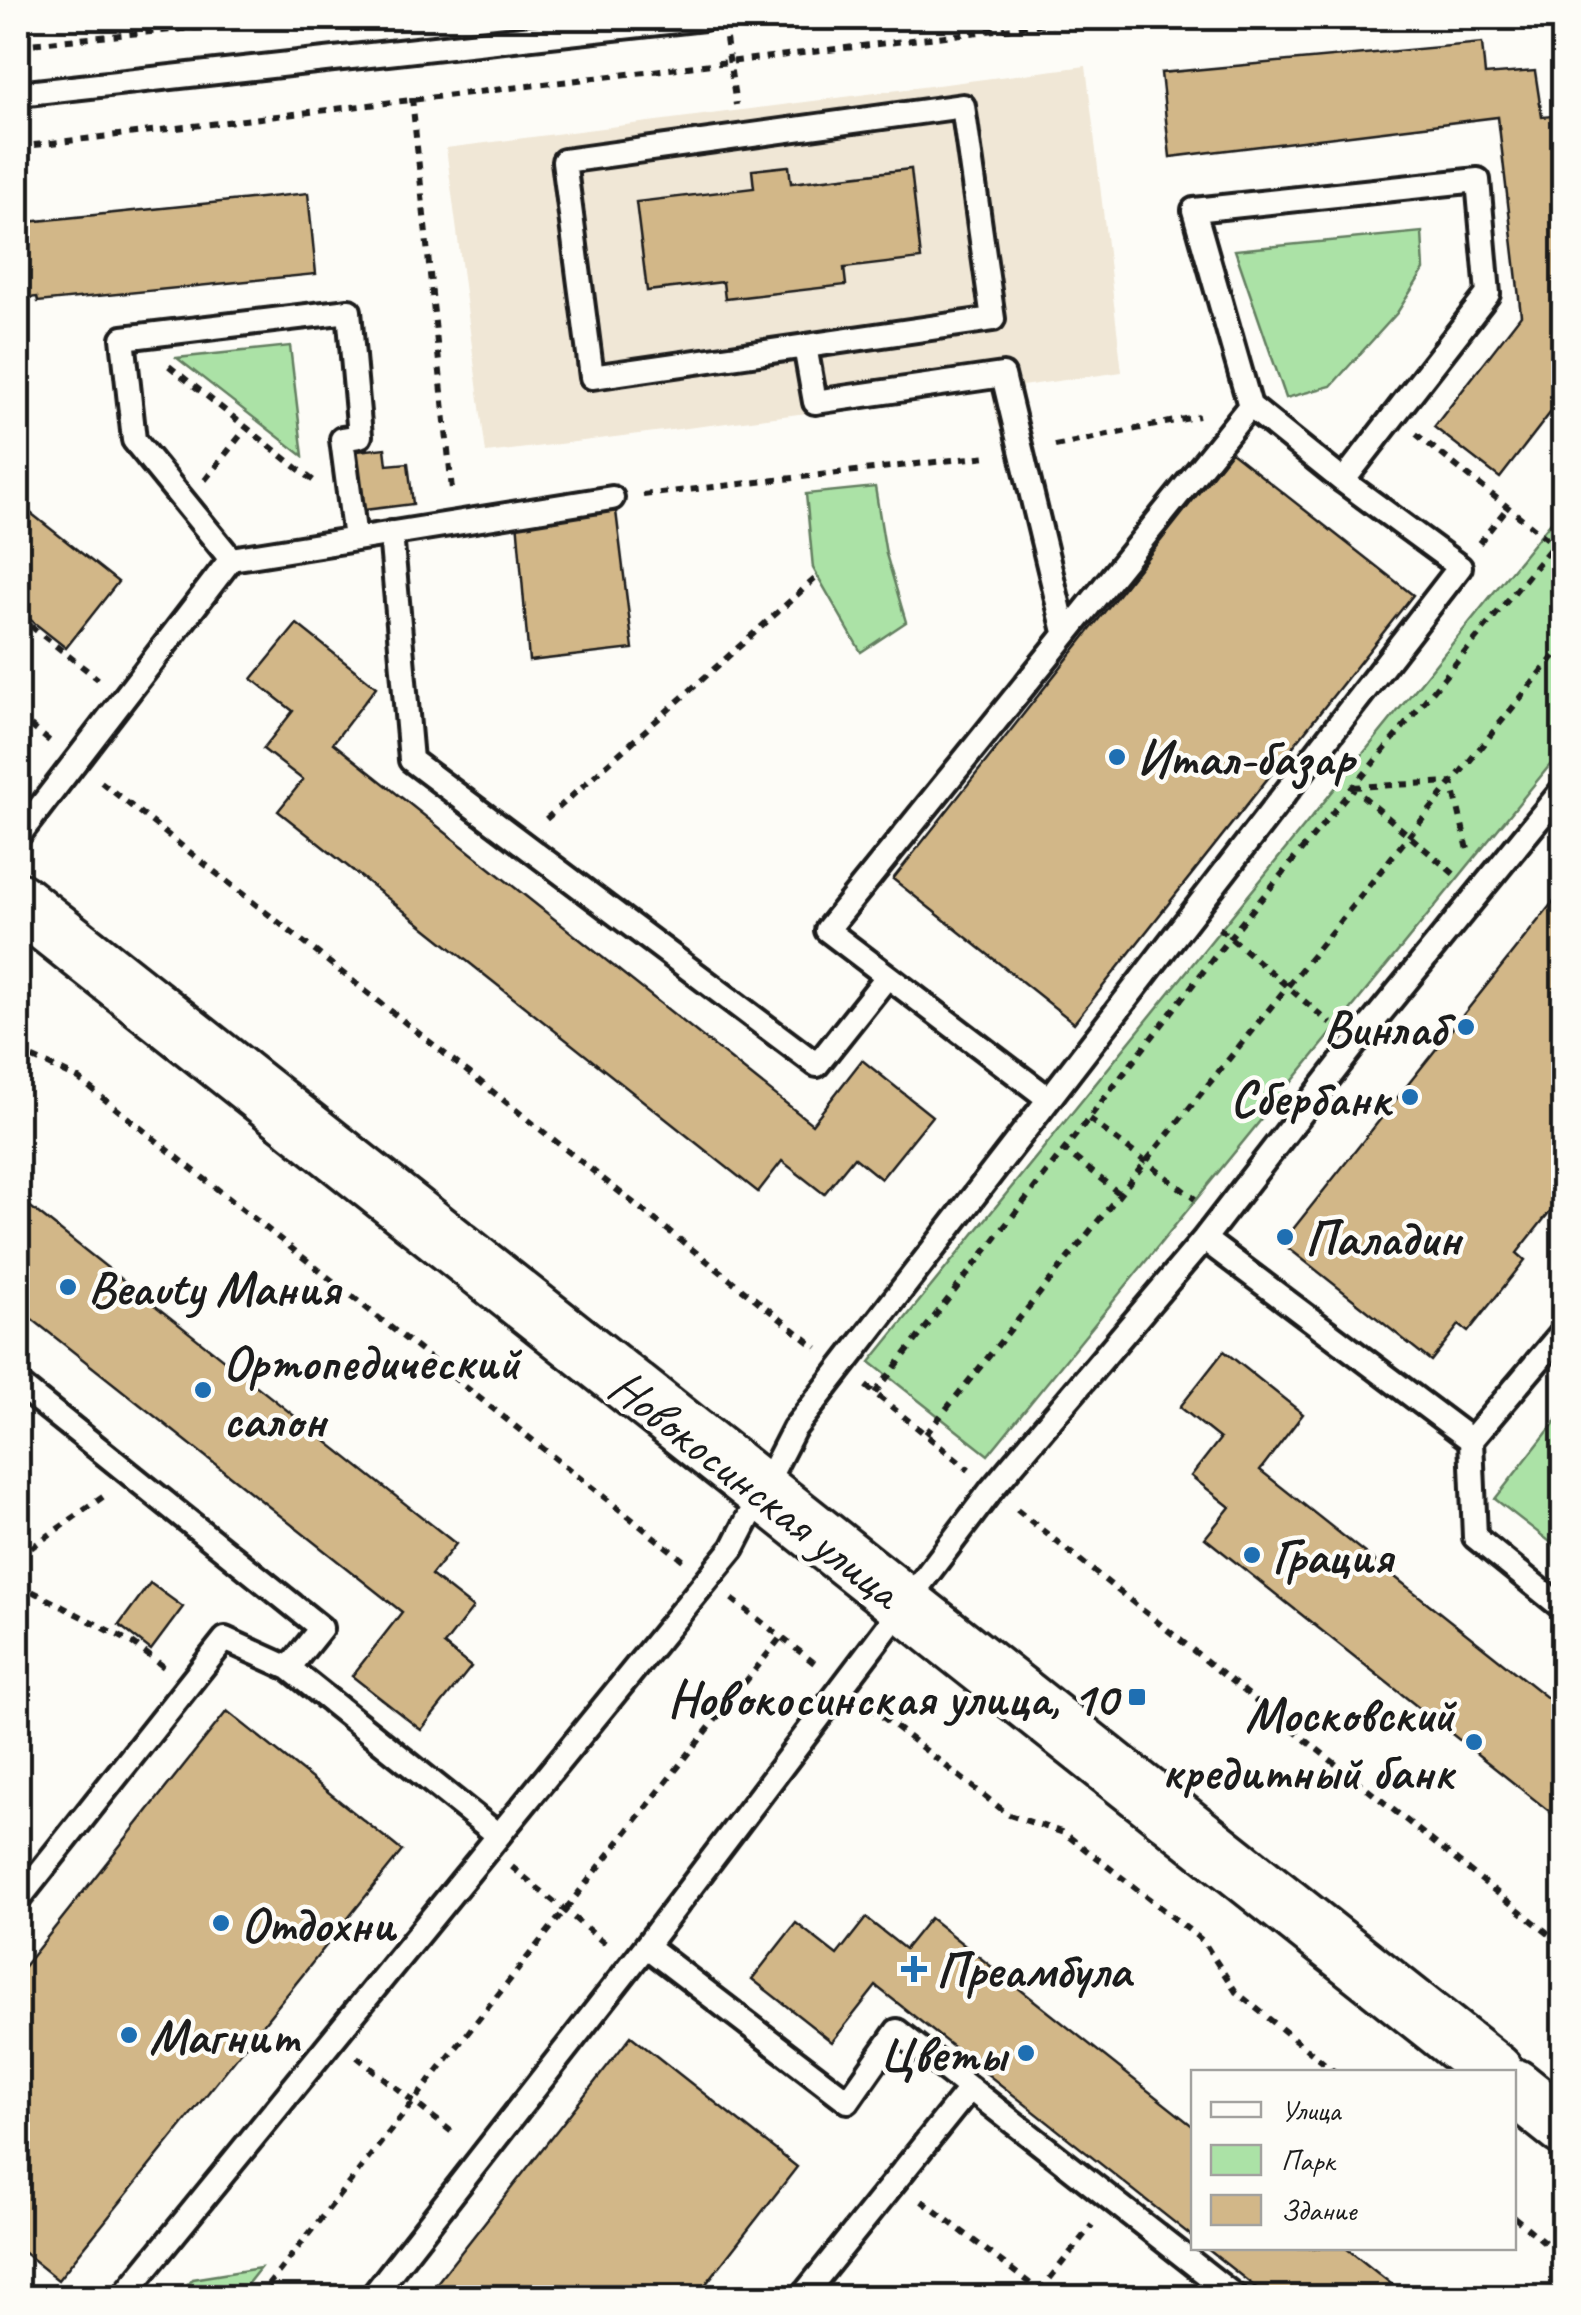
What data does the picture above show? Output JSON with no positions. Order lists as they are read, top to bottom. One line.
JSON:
{"streets":{"street":["Новокосинская улица"]},"places":{"other":["Итал-базар","Винлаб","Сбербанк","Паладин","Beauty Мания","Ортопедический салон","Грация","Московский кредитный банк","Отдохни","Магнит","Цветы"],"transit":["Новокосинская улица, 10"],"health":["Преамбула"]},"legend":["Улица","Парк","Здание"]}
